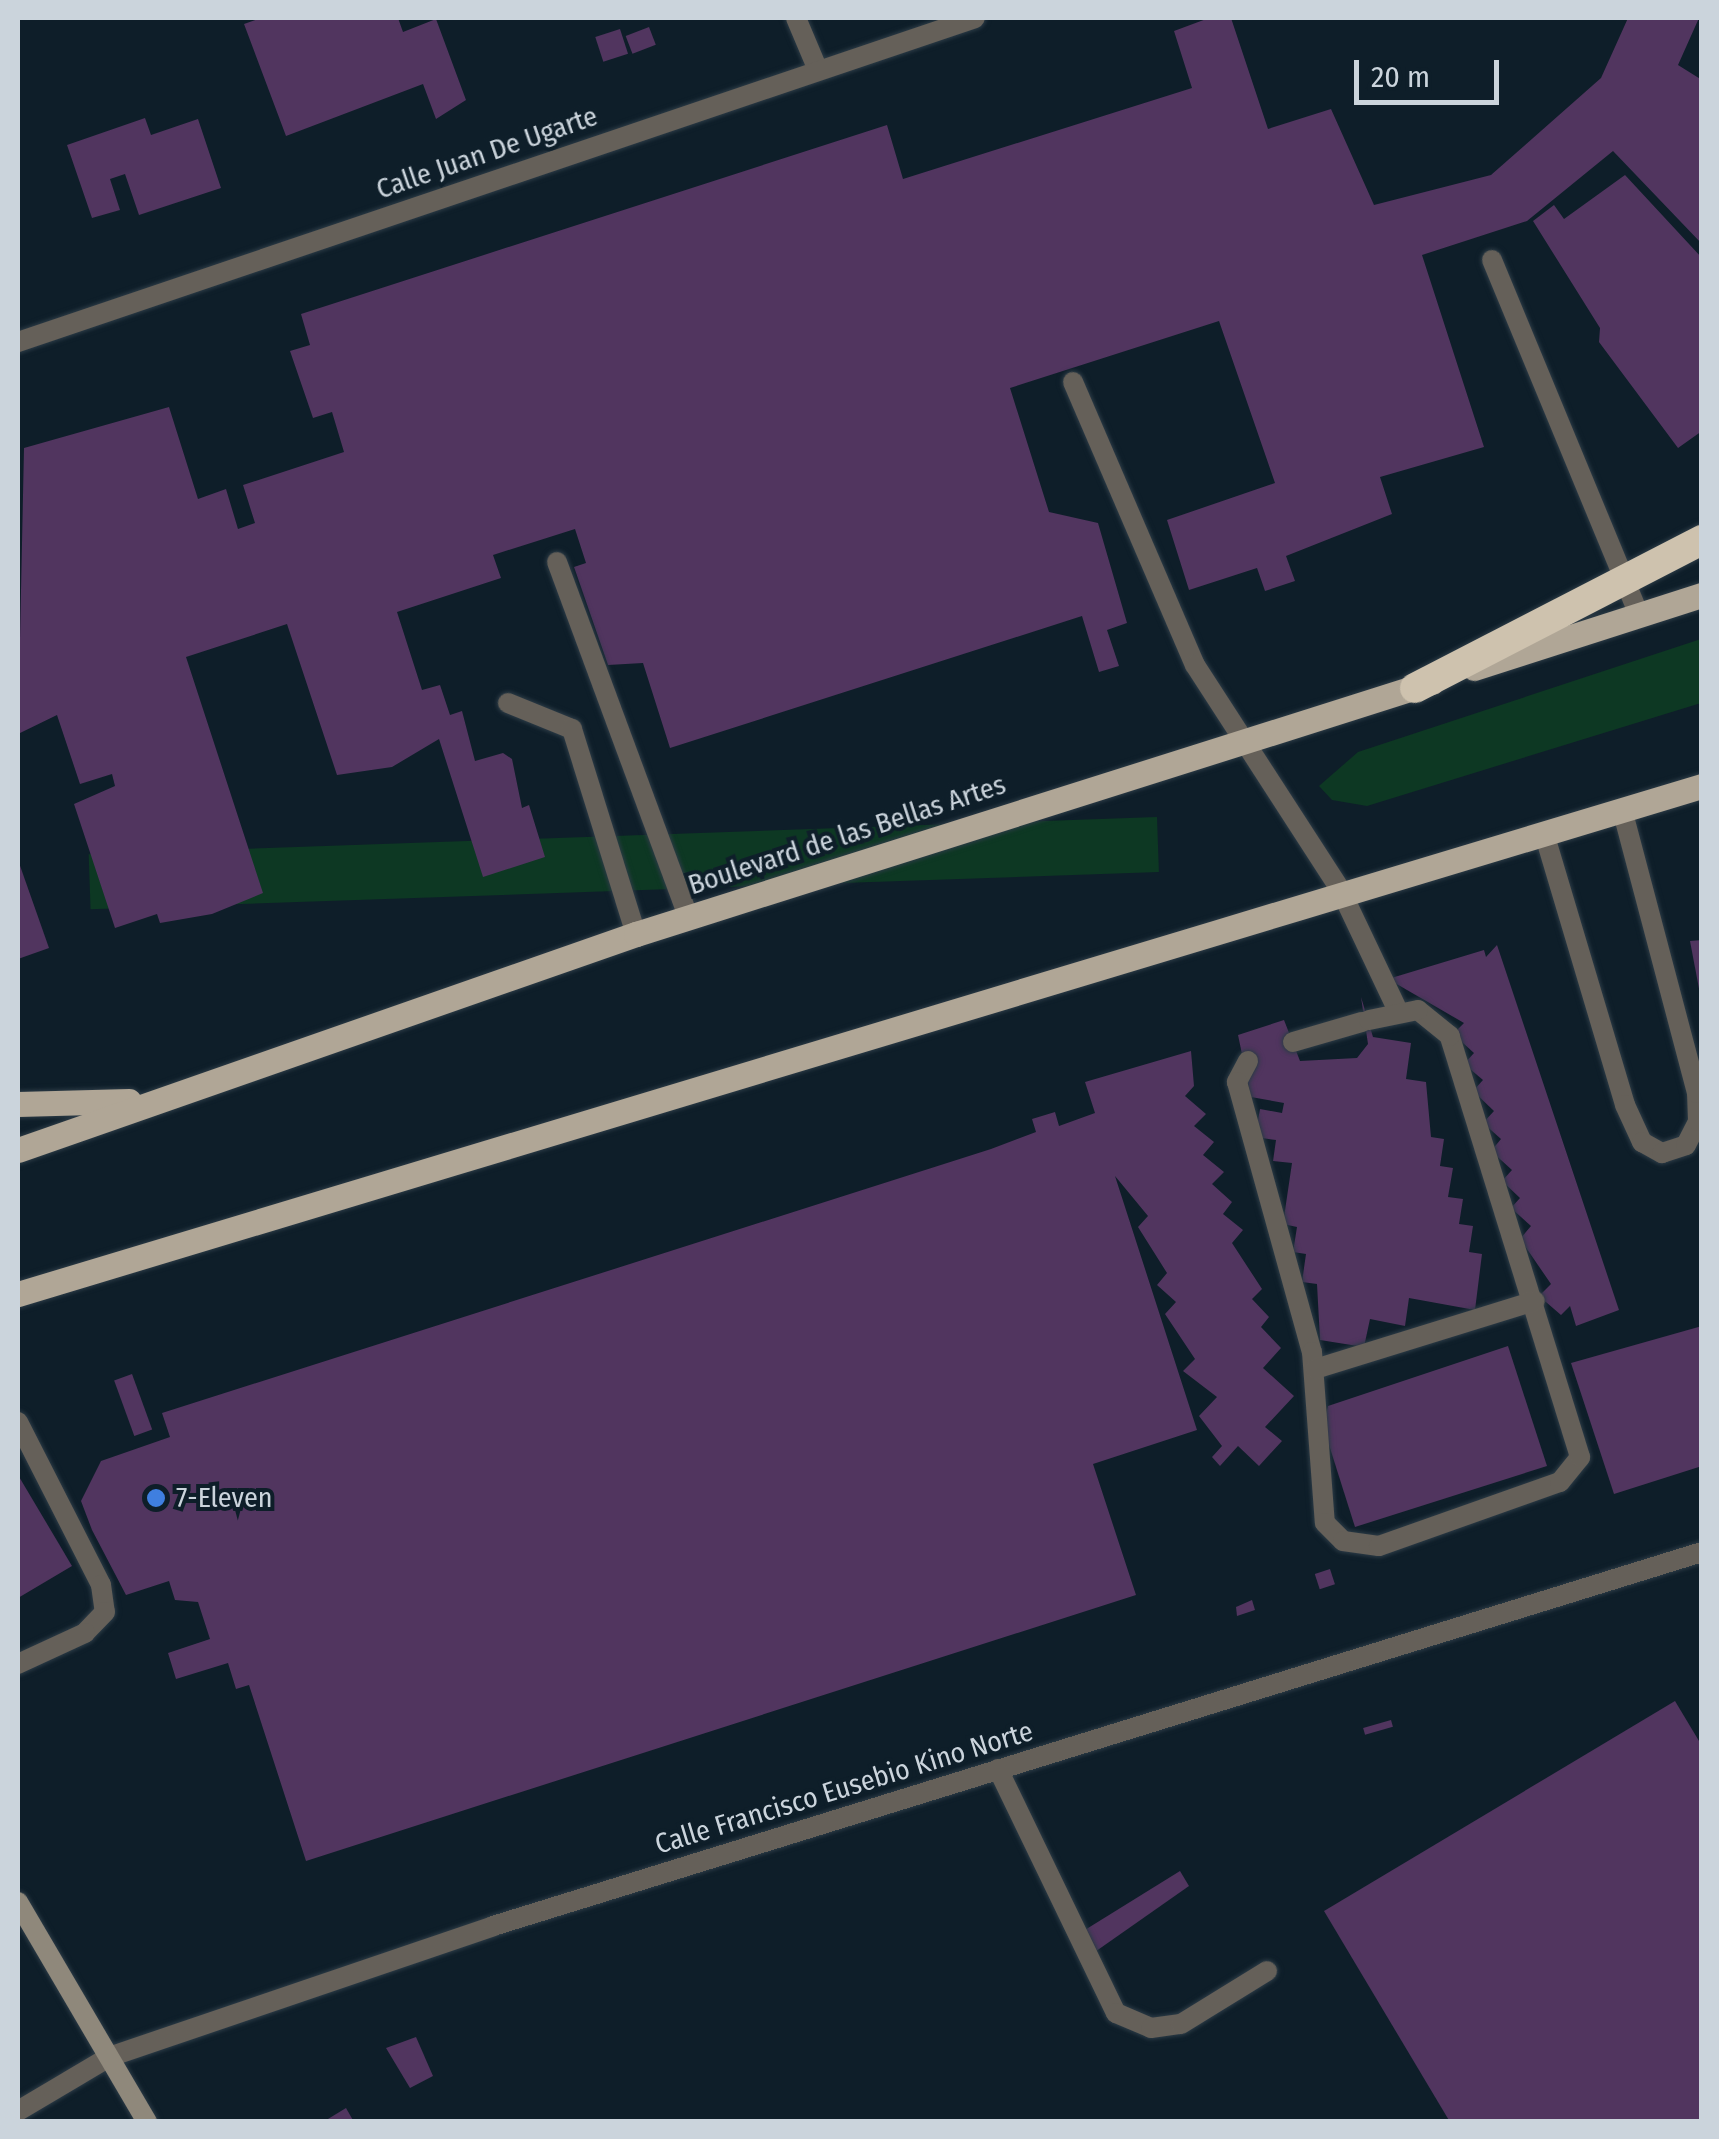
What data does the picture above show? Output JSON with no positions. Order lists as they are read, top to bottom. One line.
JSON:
{"streets":{"main road":["Boulevard de las Bellas Artes"],"street":["Calle Juan De Ugarte","Calle Francisco Eusebio Kino Norte"]},"places":["7-Eleven"],"scale_bar":"20 m"}
